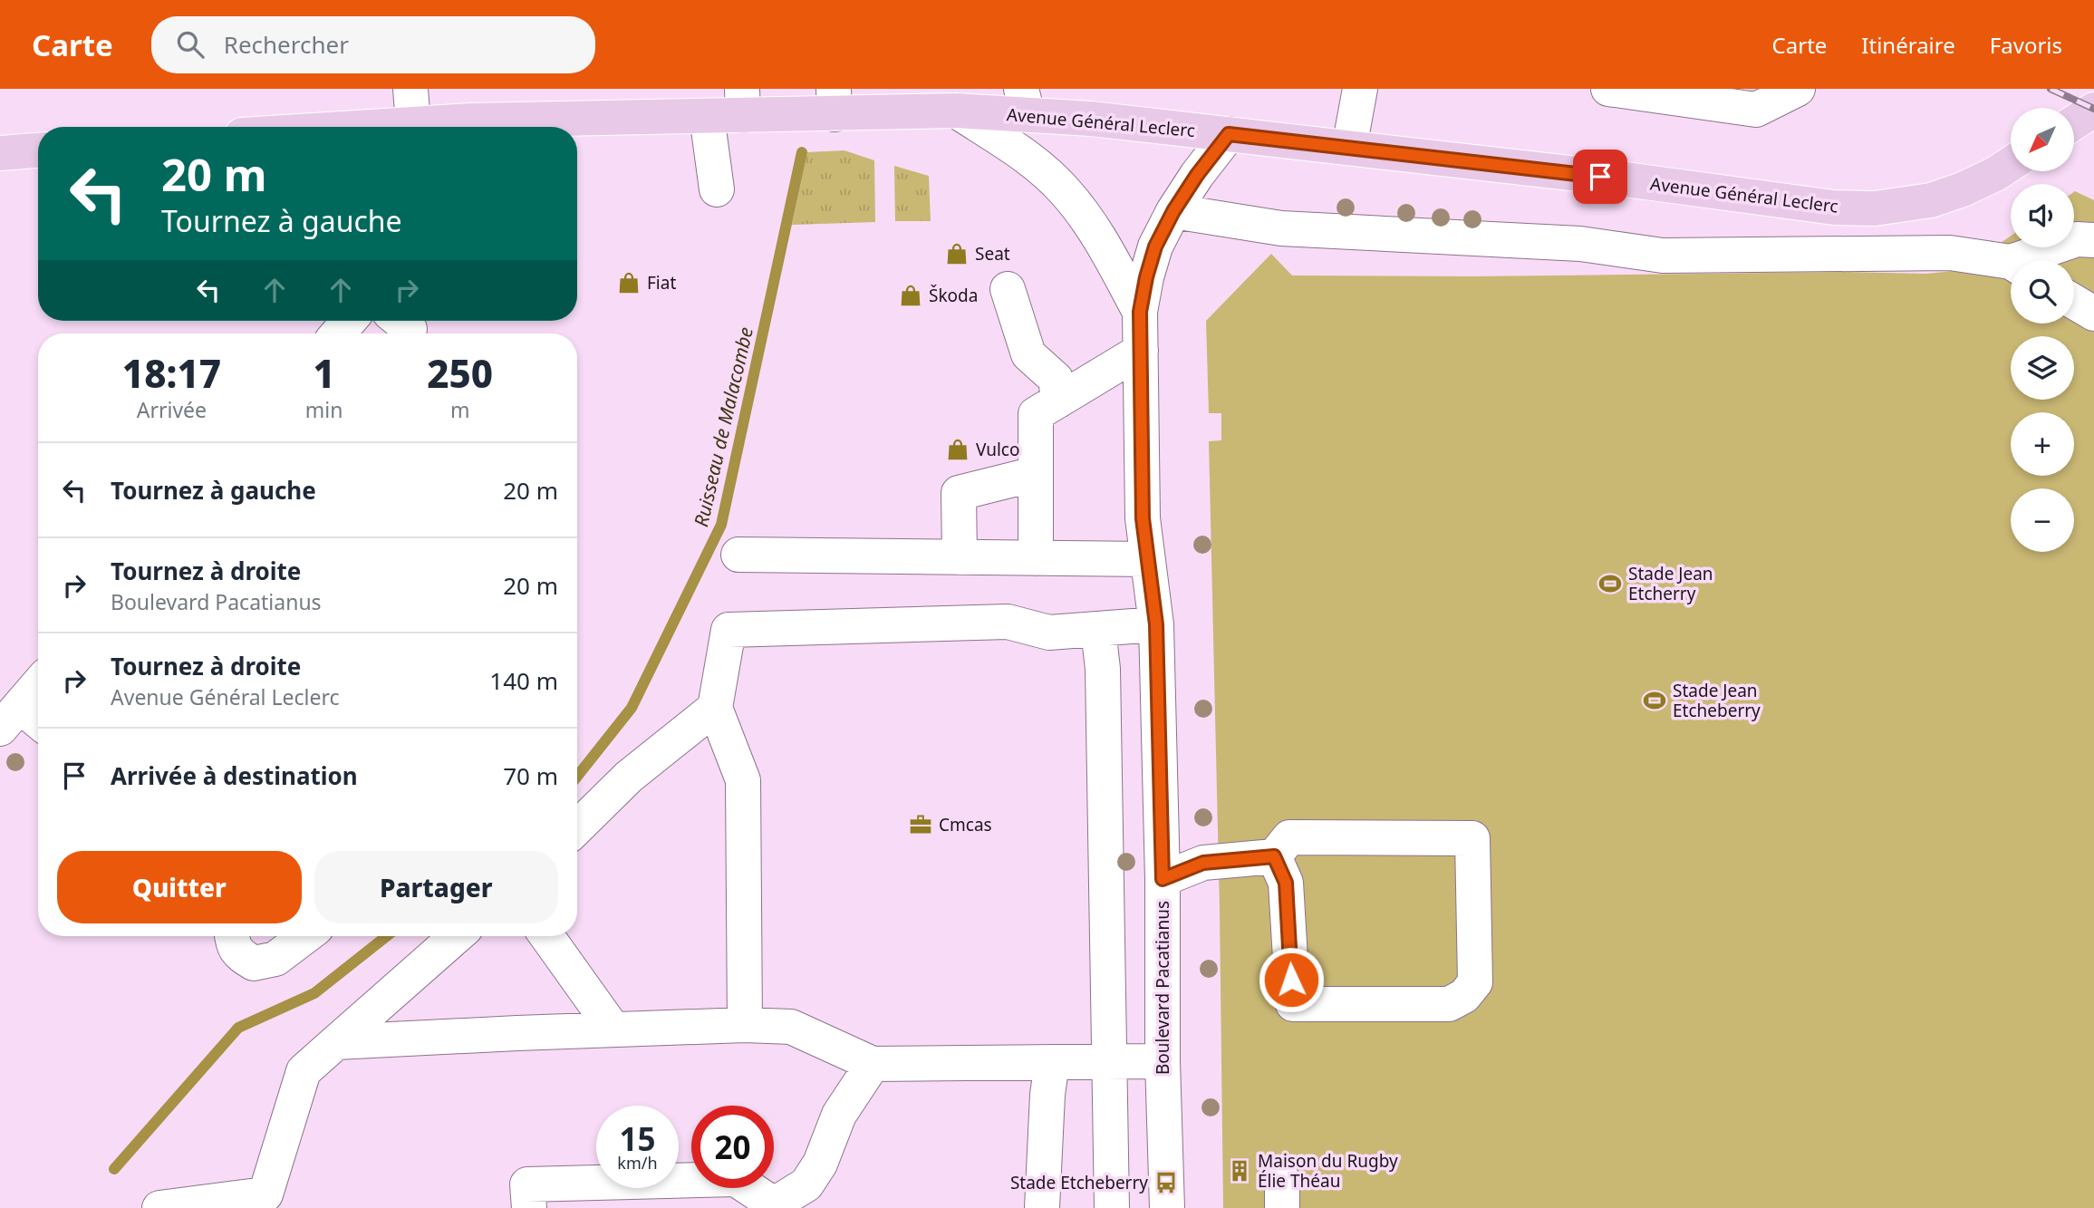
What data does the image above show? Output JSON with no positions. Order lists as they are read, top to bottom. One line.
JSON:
{"streets":{"main road":["Avenue Général Leclerc"],"street":["Boulevard Pacatianus"]},"crossings":[["Avenue Général Leclerc","Boulevard Pacatianus"]],"water":["Ruisseau de Malacombe"],"places":{"shop":["Seat","Fiat","Škoda","Vulco"],"sports":["Stade Jean Etcherry","Stade Jean Etcheberry"],"office":["Cmcas"],"building":["Maison du Rugby Élie Théau"],"bus stop":["Stade Etcheberry"]},"north":"bottom left","page":{"header":"Carte","search":"Rechercher","nav":["Carte","Itinéraire","Favoris"],"map_buttons":["+","−"],"turn":["20 m","Tournez à gauche"],"eta":["18:17","Arrivée","1","min","250","m"],"list":[{"name":"Tournez à gauche","value":"20 m"},{"name":"Tournez à droite","note":"Boulevard Pacatianus","value":"20 m"},{"name":"Tournez à droite","note":"Avenue Général Leclerc","value":"140 m"},{"name":"Arrivée à destination","value":"70 m"}],"buttons":["Quitter","Partager"],"speed":"15 km/h","limit":"20"}}
